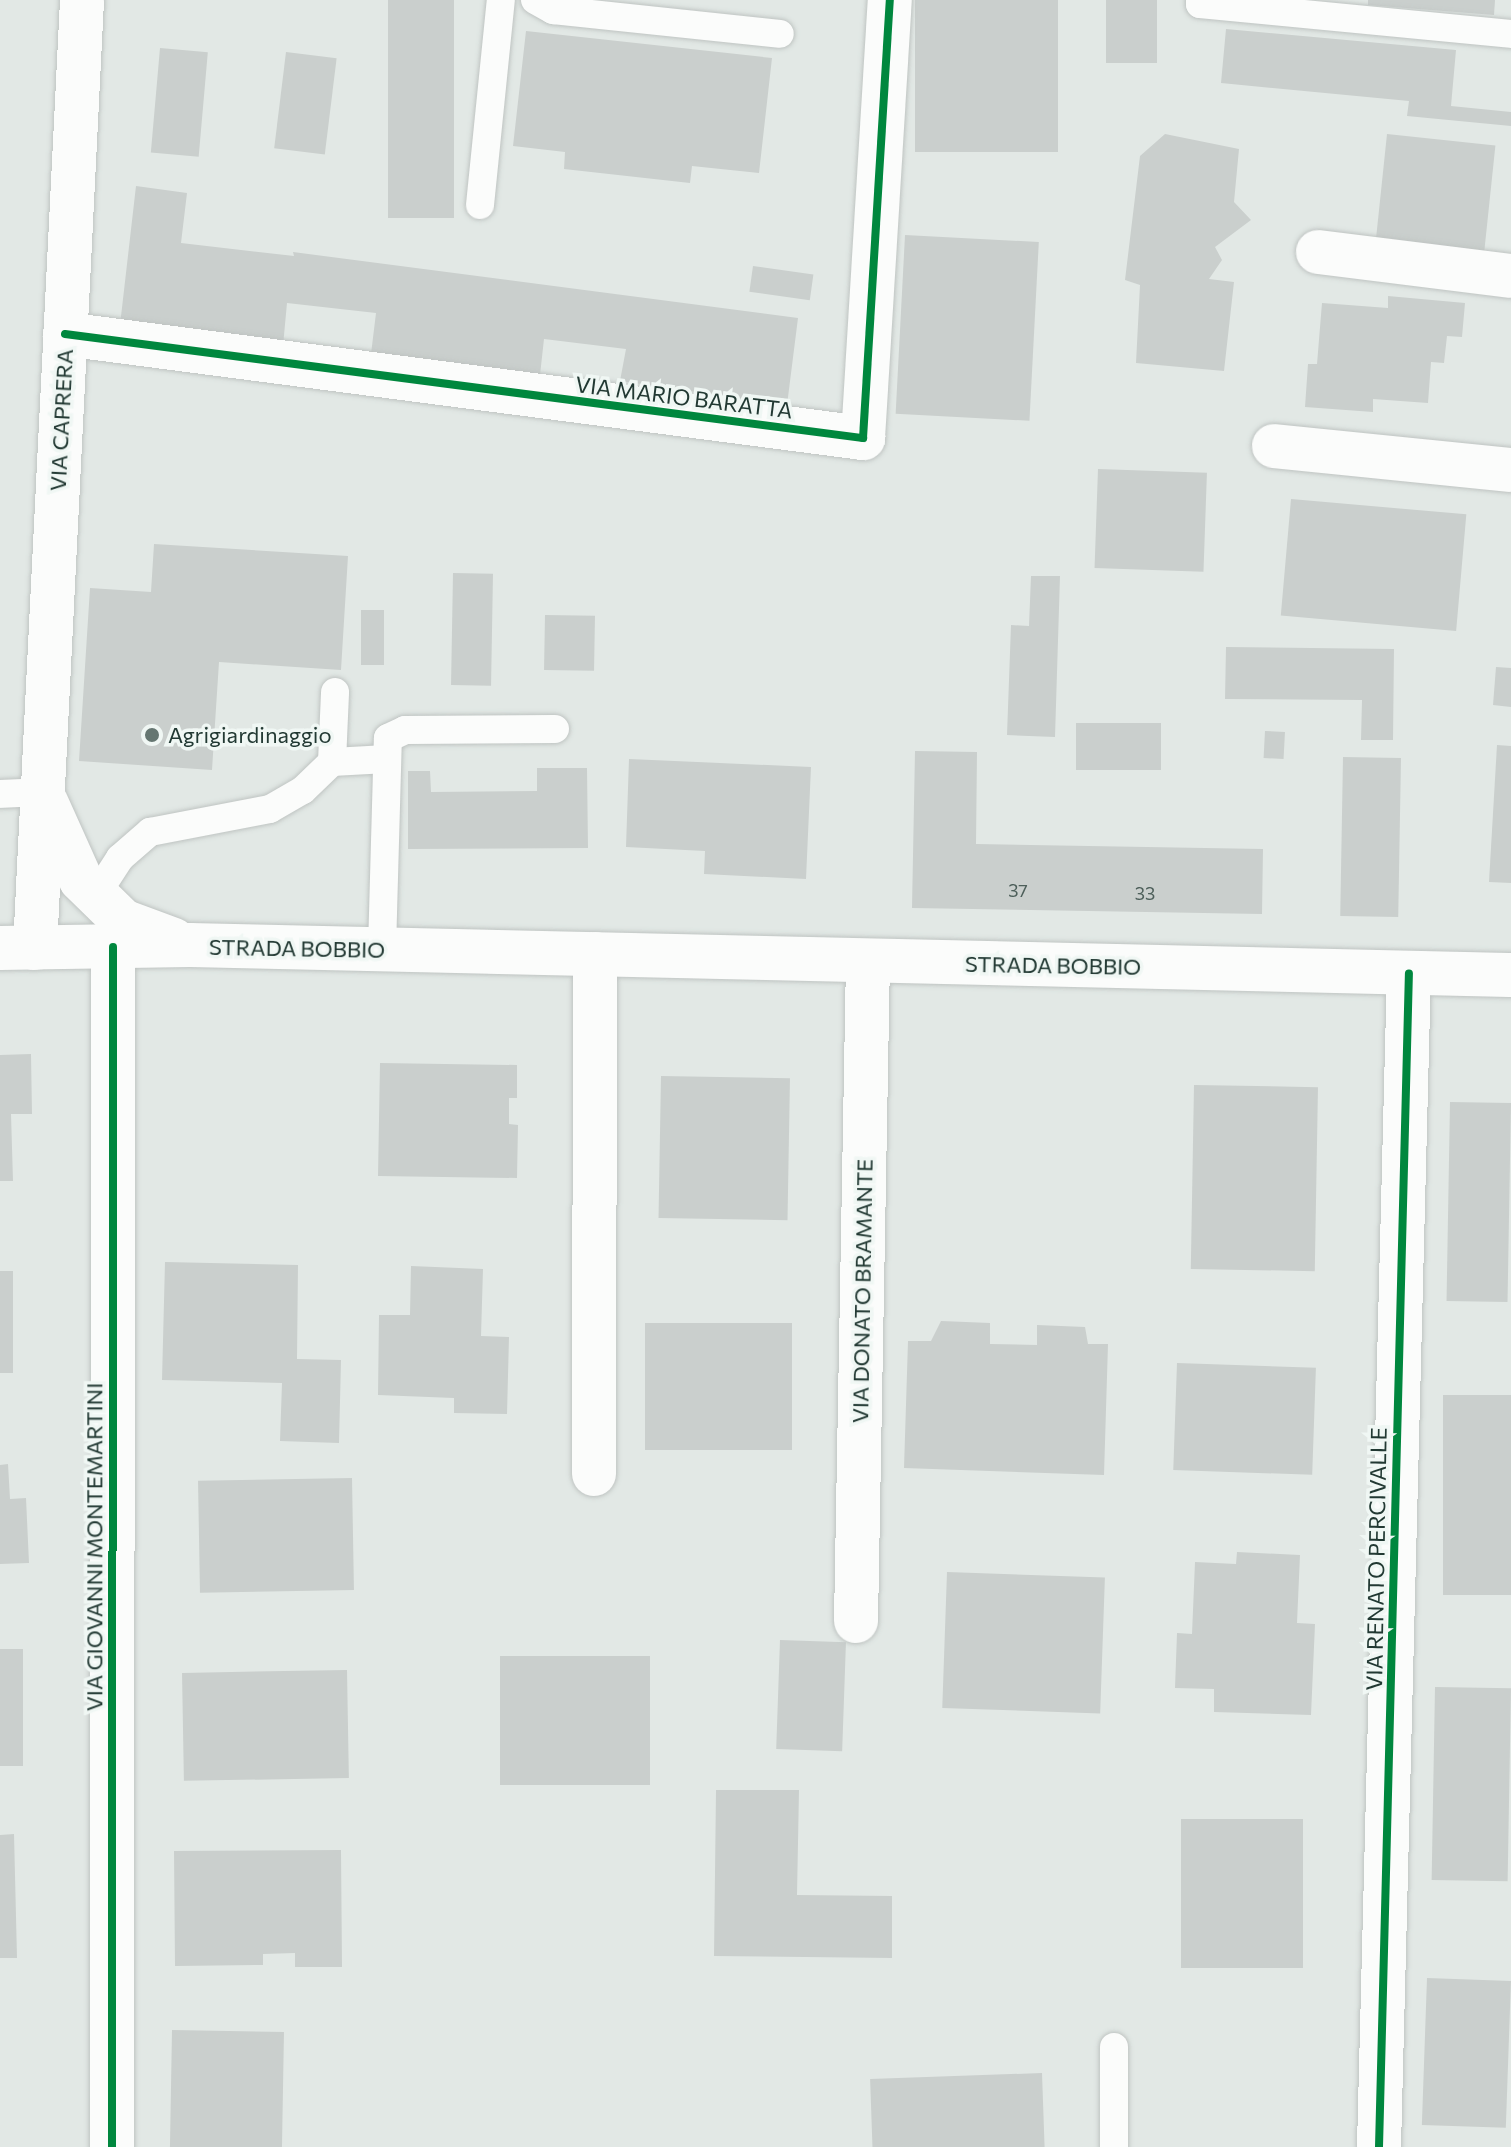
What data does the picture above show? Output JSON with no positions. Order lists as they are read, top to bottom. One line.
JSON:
{"streets":{"street":["VIA MARIO BARATTA","VIA CAPRERA","STRADA BOBBIO","VIA DONATO BRAMANTE","VIA GIOVANNI MONTEMARTINI","VIA RENATO PERCIVALLE"]},"crossings":[["VIA MARIO BARATTA","VIA CAPRERA"],["VIA CAPRERA","STRADA BOBBIO"],["STRADA BOBBIO","VIA DONATO BRAMANTE"],["STRADA BOBBIO","VIA GIOVANNI MONTEMARTINI"],["STRADA BOBBIO","VIA RENATO PERCIVALLE"]],"places":["Agrigiardinaggio"],"house_numbers":["37","33"]}
